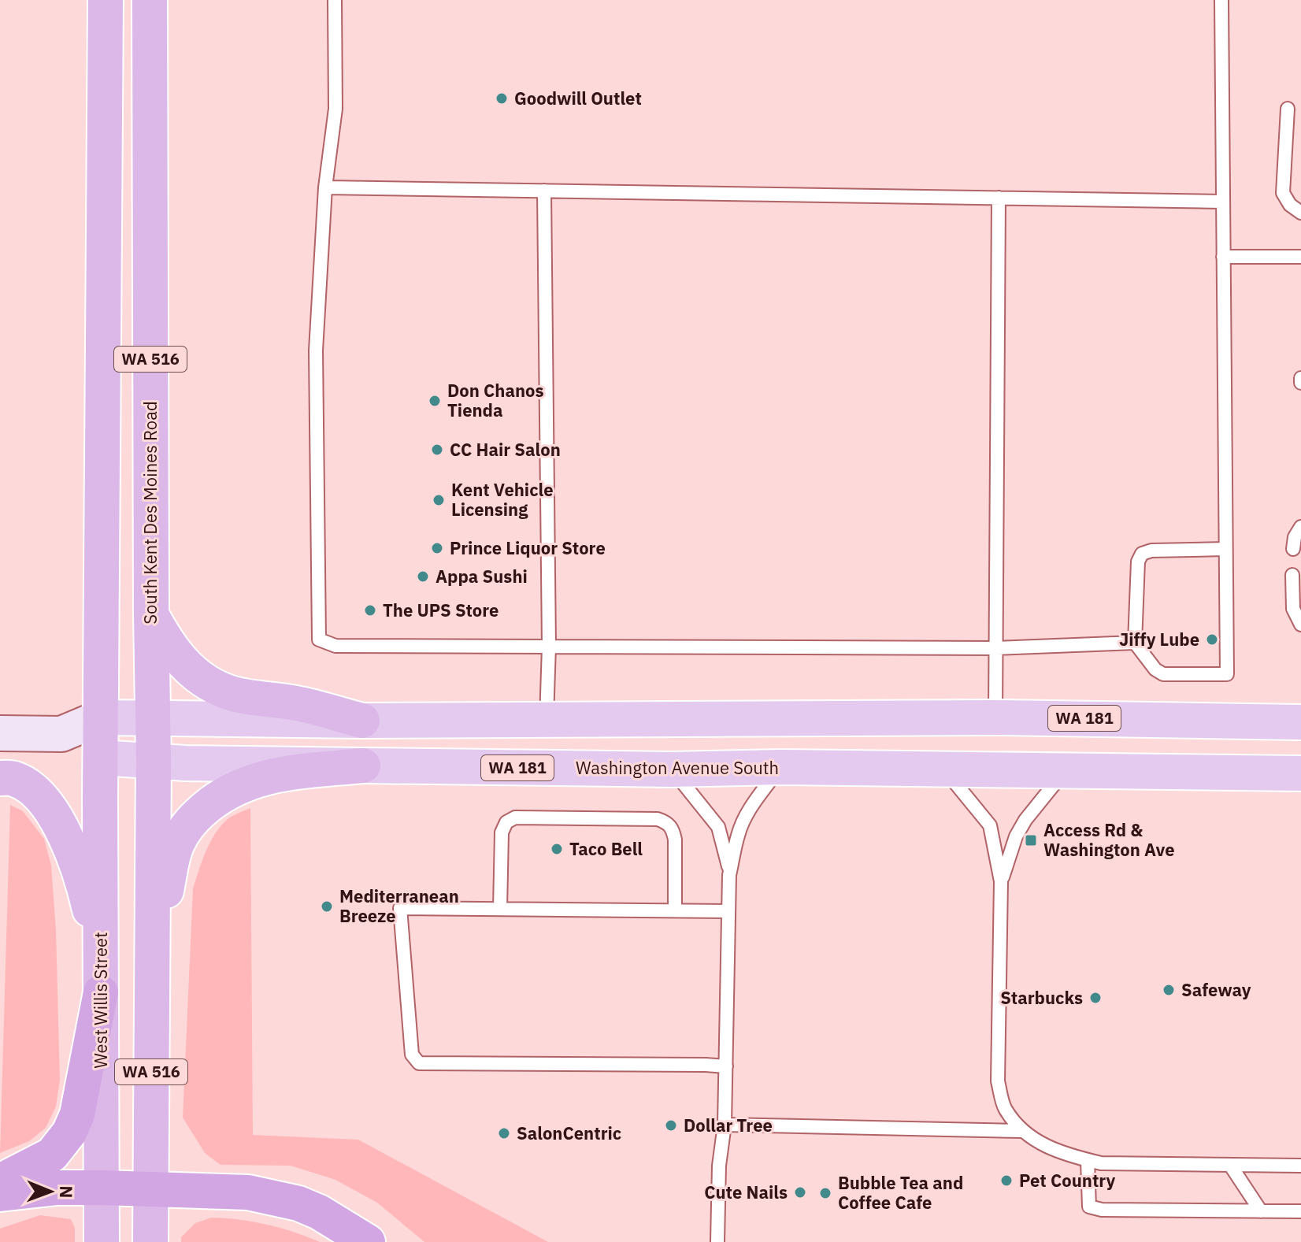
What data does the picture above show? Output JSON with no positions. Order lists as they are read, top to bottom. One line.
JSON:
{"streets":{"highway":["WA 516","South Kent Des Moines Road","West Willis Street"],"main road":["WA 181","Washington Avenue South"]},"crossings":[["WA 516","South Kent Des Moines Road"],["WA 516","WA 181"],["WA 516","Washington Avenue South"],["WA 516","West Willis Street"],["South Kent Des Moines Road","WA 181"],["South Kent Des Moines Road","Washington Avenue South"],["Washington Avenue South","West Willis Street"]],"places":{"other":["Goodwill Outlet","Don Chanos Tienda","CC Hair Salon","Kent Vehicle Licensing","Prince Liquor Store","Appa Sushi","The UPS Store","Jiffy Lube","Taco Bell","Mediterranean Breeze","Safeway","Starbucks","Dollar Tree","SalonCentric","Pet Country","Cute Nails","Bubble Tea and Coffee Cafe"],"transit":["Access Rd & Washington Ave"]},"north":"right"}
